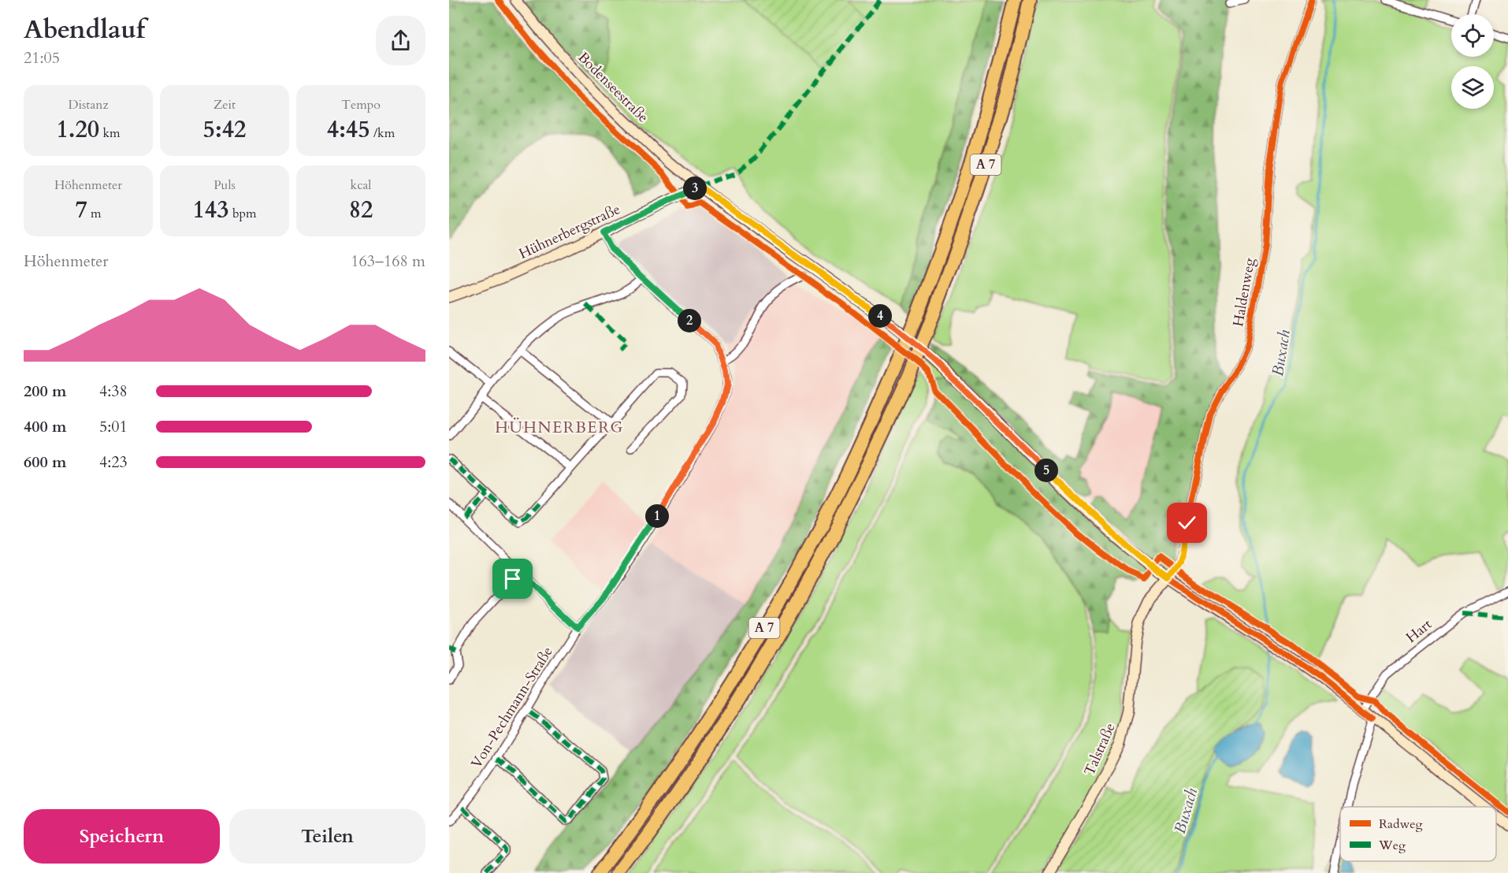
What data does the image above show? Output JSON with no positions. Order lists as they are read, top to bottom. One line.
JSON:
{"streets":{"highway":["A 7"],"main road":["Bodenseestraße","Hühnerbergstraße","Talstraße"],"street":["Haldenweg","Hart","Von-Pechmann-Straße"]},"crossings":[["Bodenseestraße","Hühnerbergstraße"],["Bodenseestraße","Haldenweg"],["Bodenseestraße","Hart"],["Bodenseestraße","Talstraße"],["Haldenweg","Talstraße"]],"districts":["HÜHNERBERG"],"water":["Buxach"],"legend":["Radweg","Weg"],"page":{"heading":["Abendlauf","21:05"],"stats":[["Distanz","1.20 km"],["Zeit","5:42"],["Tempo","4:45 /km"],["Höhenmeter","7 m"],["Puls","143 bpm"],["kcal","82"]],"pins":["3","4","2","5","1"],"chart":["Höhenmeter","163–168 m"],"list":[{"name":"200 m","note":"4:38"},{"name":"400 m","note":"5:01"},{"name":"600 m","note":"4:23"}],"buttons":["Speichern","Teilen"]}}
